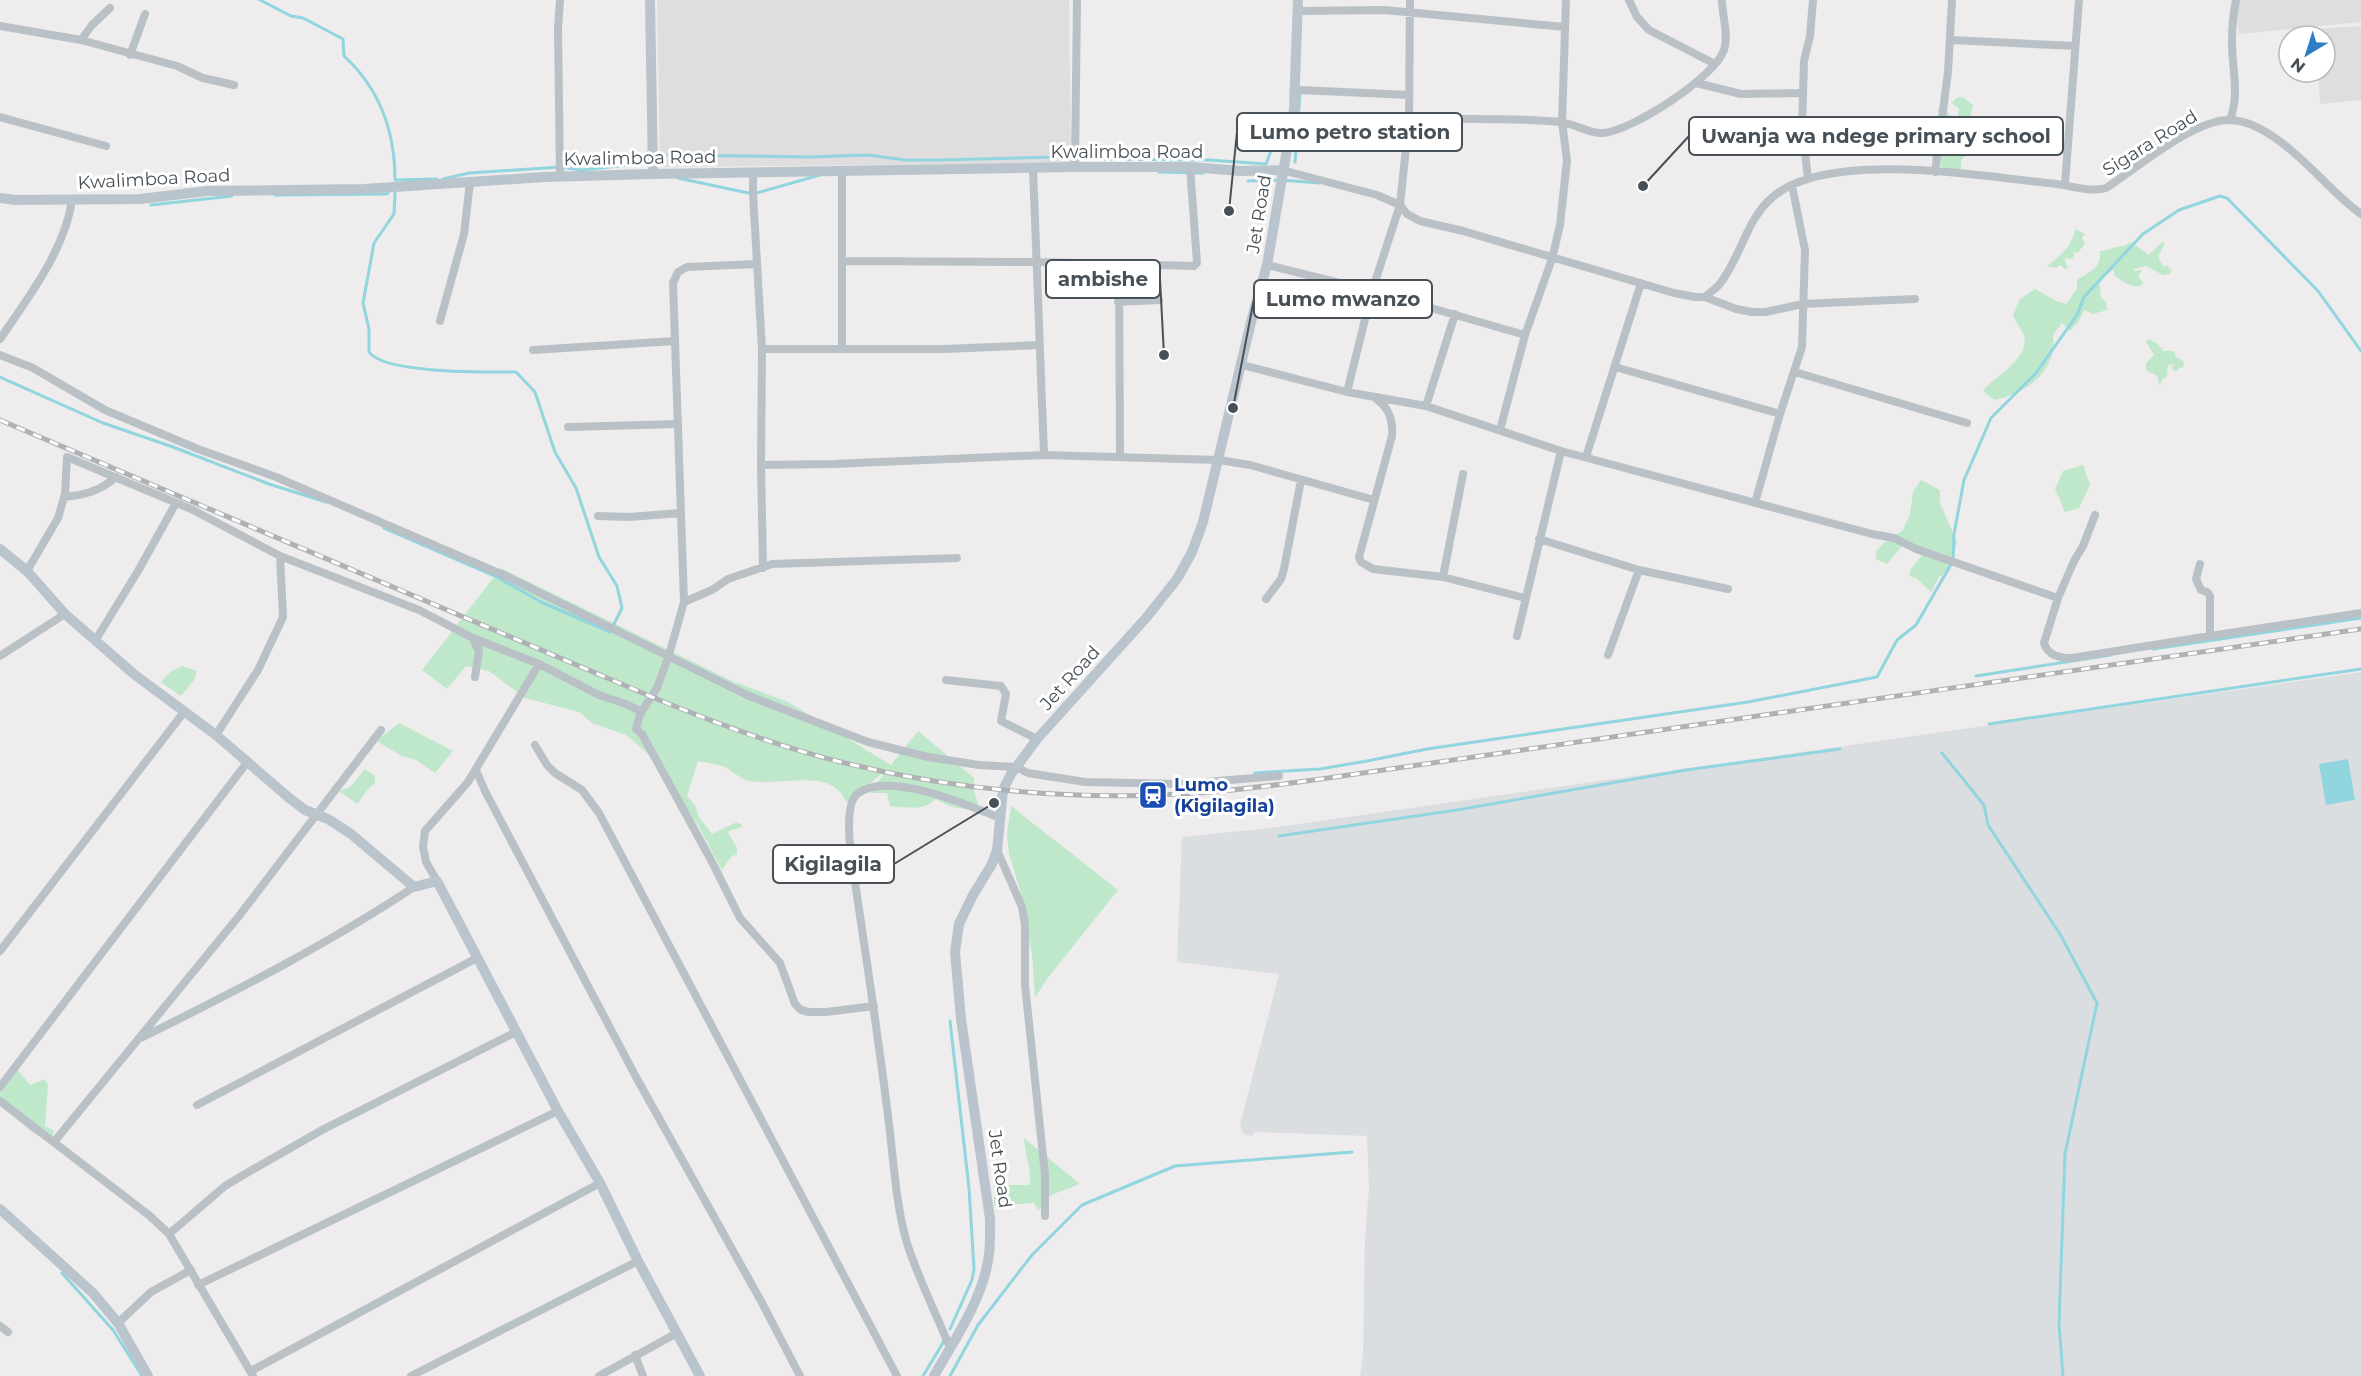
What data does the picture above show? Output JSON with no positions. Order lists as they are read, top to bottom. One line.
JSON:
{"streets":{"street":["Sigara Road","Kwalimboa Road","Jet Road"]},"crossings":[["Kwalimboa Road","Jet Road"]],"places":{"other":["Uwanja wa ndege primary school","Lumo petro station","ambishe","Lumo mwanzo","Kigilagila"],"station":["Lumo (Kigilagila)"]},"north":"bottom left"}
